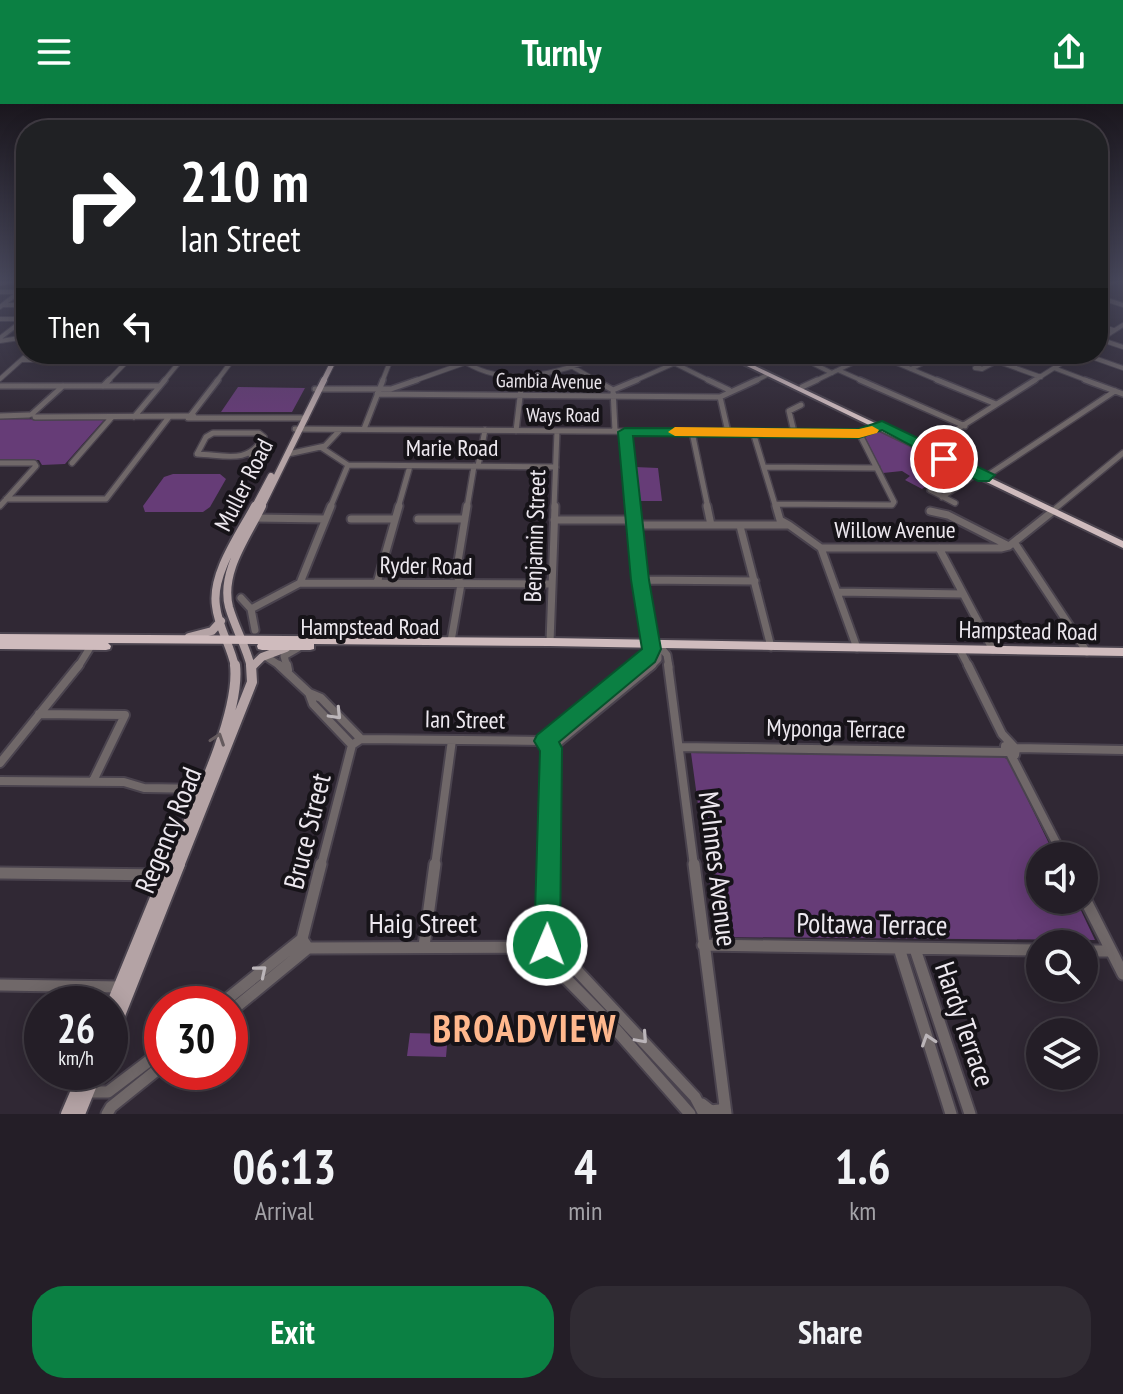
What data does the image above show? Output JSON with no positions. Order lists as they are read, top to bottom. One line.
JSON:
{"streets":{"highway":["Hampstead Road"],"main road":["Muller Road","Regency Road"],"street":["Gambia Avenue","Ways Road","Marie Road","Willow Avenue","Benjamin Street","Ryder Road","Ian Street","Myponga Terrace","Bruce Street","McInnes Avenue","Haig Street","Poltawa Terrace","Hardy Terrace"]},"crossings":[["Ways Road","Muller Road"],["Ways Road","Benjamin Street"],["Ways Road","McInnes Avenue"],["Marie Road","Benjamin Street"],["Muller Road","Hampstead Road"],["Muller Road","Regency Road"],["Benjamin Street","Ryder Road"],["Benjamin Street","Hampstead Road"],["Hampstead Road","Regency Road"],["Hampstead Road","McInnes Avenue"],["Ian Street","Bruce Street"],["Myponga Terrace","McInnes Avenue"],["Bruce Street","Haig Street"],["McInnes Avenue","Poltawa Terrace"],["Poltawa Terrace","Hardy Terrace"]],"districts":["BROADVIEW"],"page":{"header":"Turnly","turn":["210 m","Ian Street"],"then":"Then","speed":"26 km/h","limit":"30","eta":["06:13","Arrival","4","min","1.6","km"],"buttons":["Exit","Share"]}}
